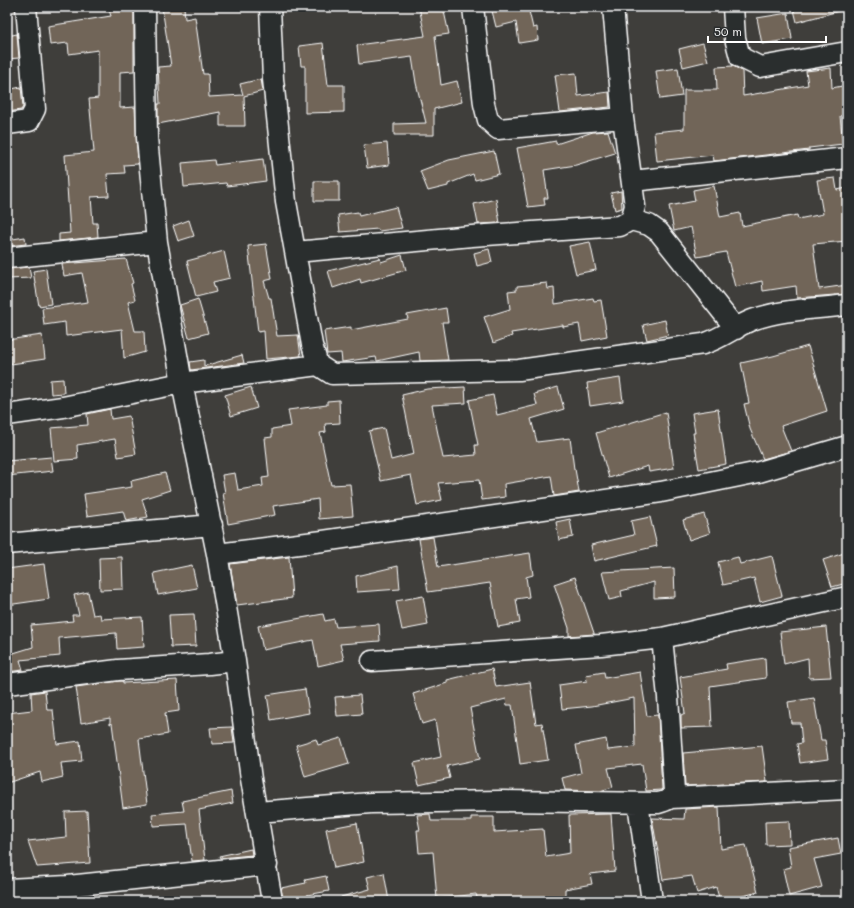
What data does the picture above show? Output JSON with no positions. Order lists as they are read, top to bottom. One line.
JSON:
{"scale_bar":"50 m"}
